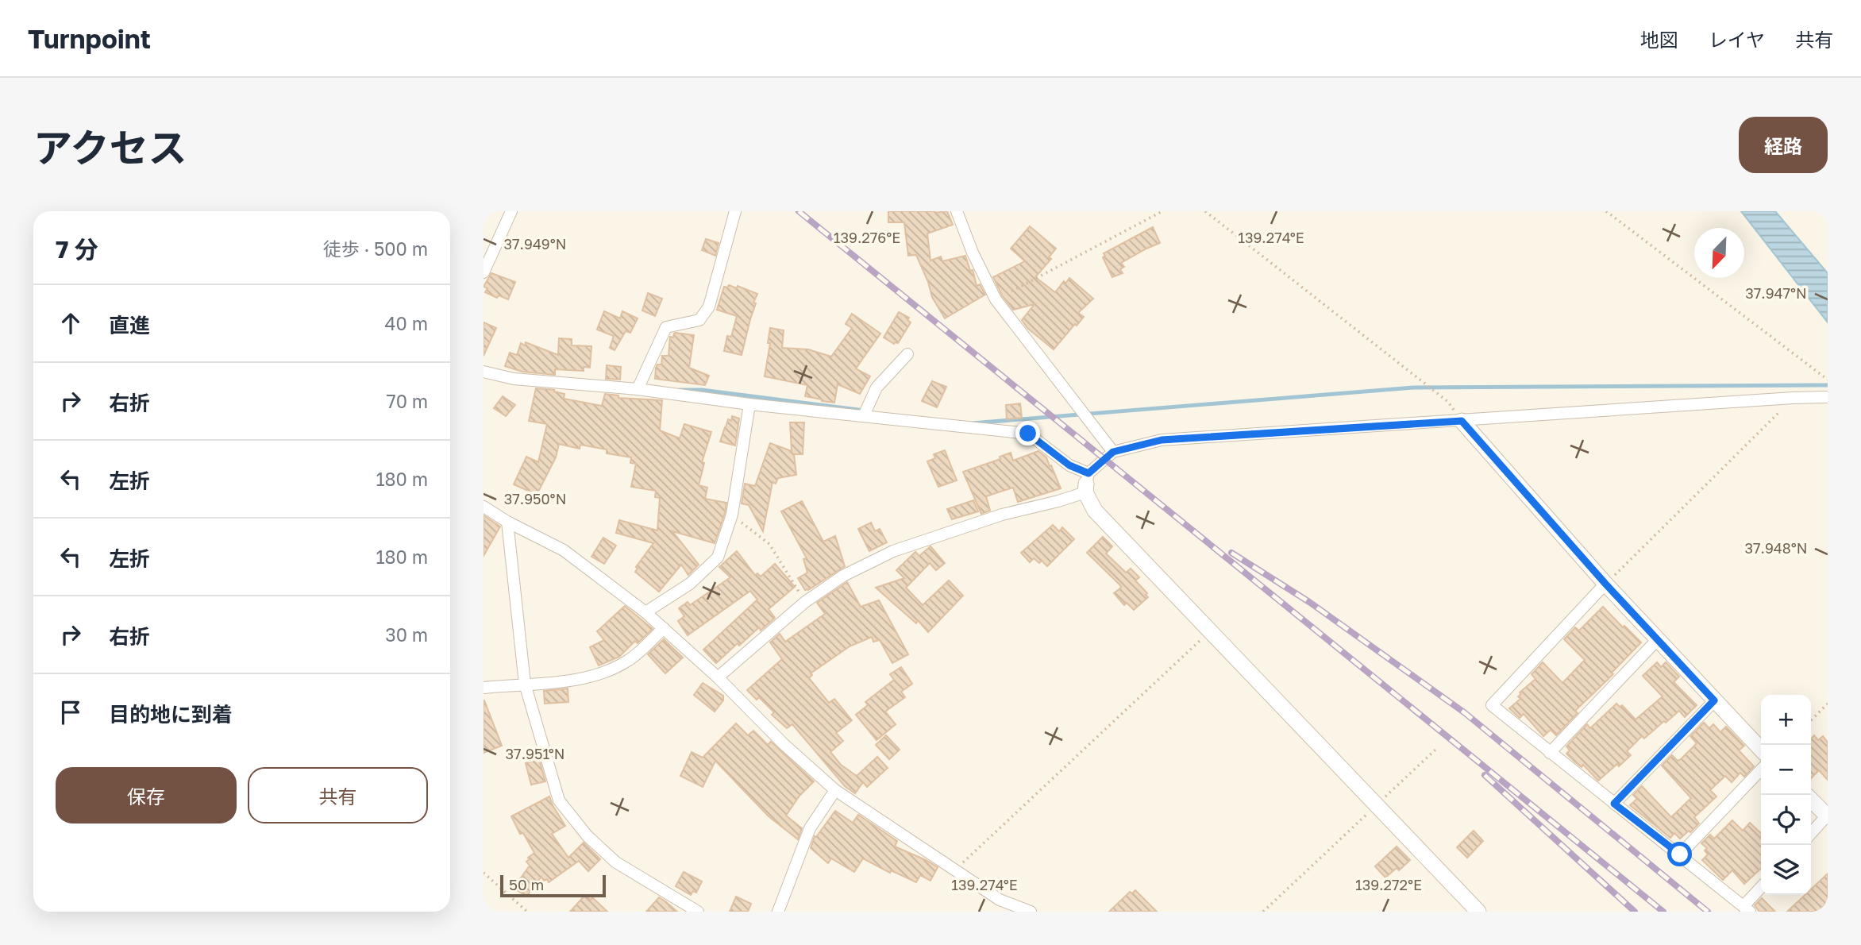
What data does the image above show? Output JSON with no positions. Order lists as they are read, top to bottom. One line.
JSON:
{"scale_bar":"50 m","north":"bottom left","page":{"header":"Turnpoint","nav":["地図","レイヤ","共有"],"title":"アクセス","buttons":["経路",["保存","共有"]],"heading":["7 分","徒歩 · 500 m"],"list":[["直進","40 m"],["右折","70 m"],["左折","180 m"],["左折","180 m"],["右折","30 m"],"目的地に到着"],"map_buttons":["+","−"],"scale":"50 m"},"coordinates":["139.276°E","139.274°E","37.949°N","37.947°N","37.950°N","37.948°N","37.951°N","139.272°E"]}
